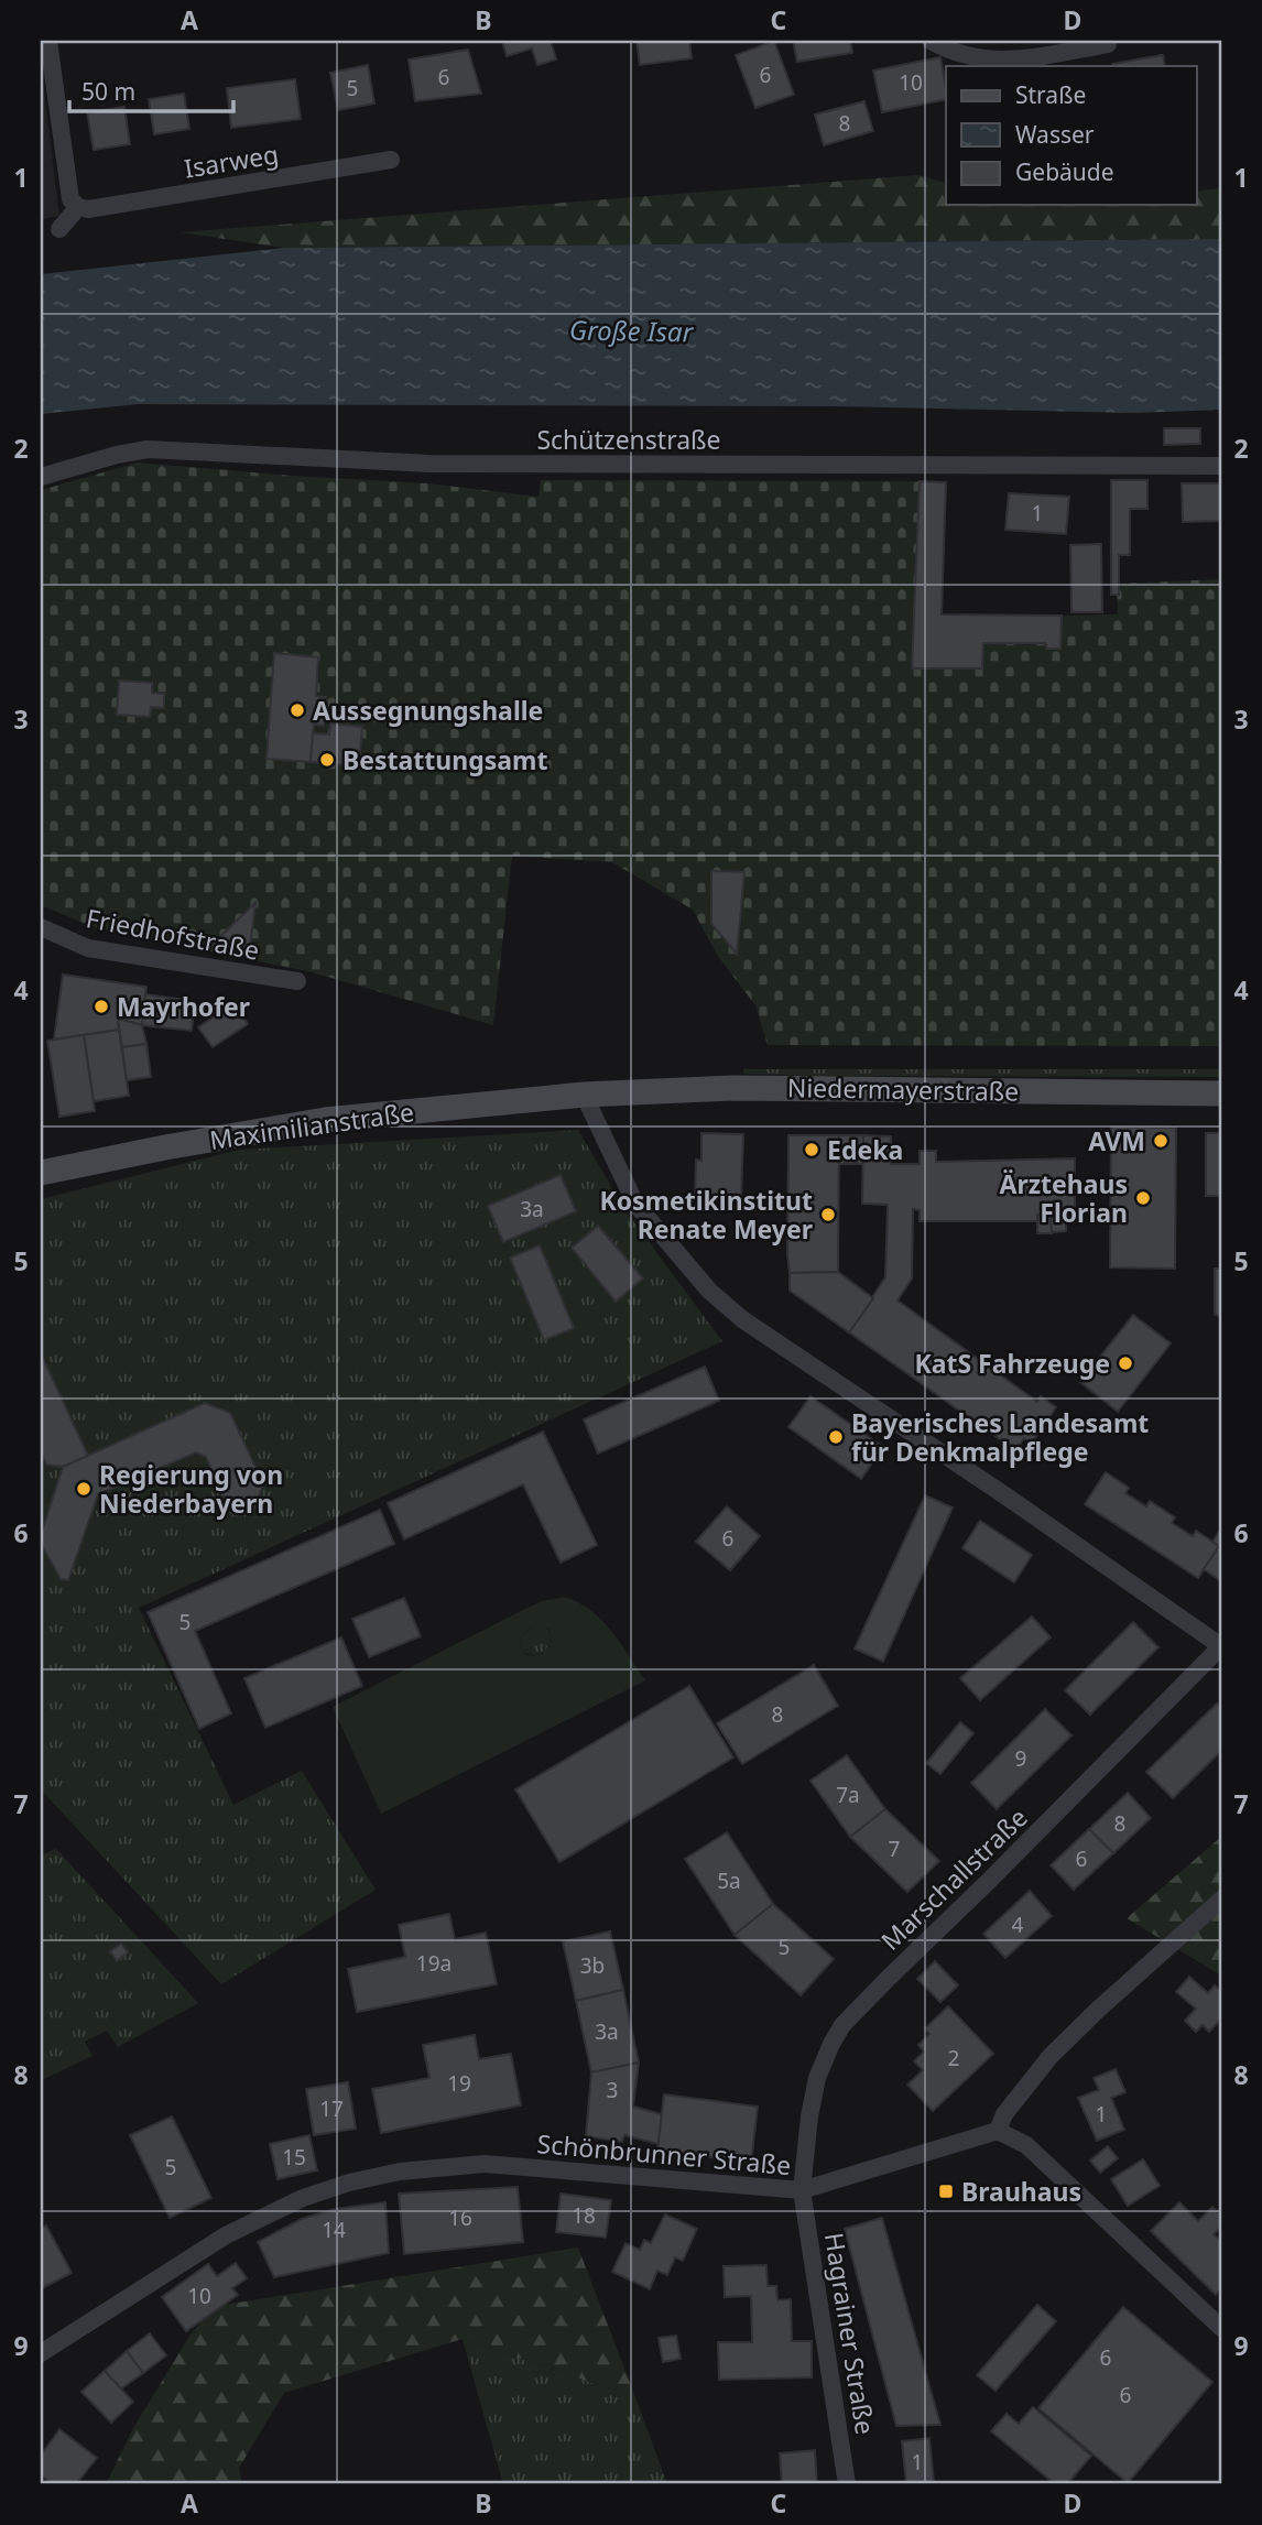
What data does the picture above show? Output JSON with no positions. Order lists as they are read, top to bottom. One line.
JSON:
{"streets":{"main road":["Niedermayerstraße","Maximilianstraße"],"street":["Isarweg","Schützenstraße","Friedhofstraße","Marschallstraße","Schönbrunner Straße","Hagrainer Straße"]},"crossings":[["Niedermayerstraße","Maximilianstraße"],["Marschallstraße","Schönbrunner Straße"],["Marschallstraße","Hagrainer Straße"],["Schönbrunner Straße","Hagrainer Straße"]],"water":["Große Isar"],"places":{"other":["Aussegnungshalle","Bestattungsamt","Mayrhofer","AVM","Edeka","Ärztehaus Florian","Kosmetikinstitut Renate Meyer","KatS Fahrzeuge","Bayerisches Landesamt für Denkmalpflege","Regierung von Niederbayern"],"transit":["Brauhaus"]},"house_numbers":["6","6","10","5","8","1","3a","6","5","8","9","7a","8","7","6","5a","4","5","19a","3b","3a","2","19","3","17","1","15","5","18","16","14","10","6","6","1"],"legend":["Straße","Wasser","Gebäude"],"scale_bar":"50 m","grid":{"columns":["A","B","C","D"],"rows":["1","2","3","4","5","6","7","8","9"]}}
